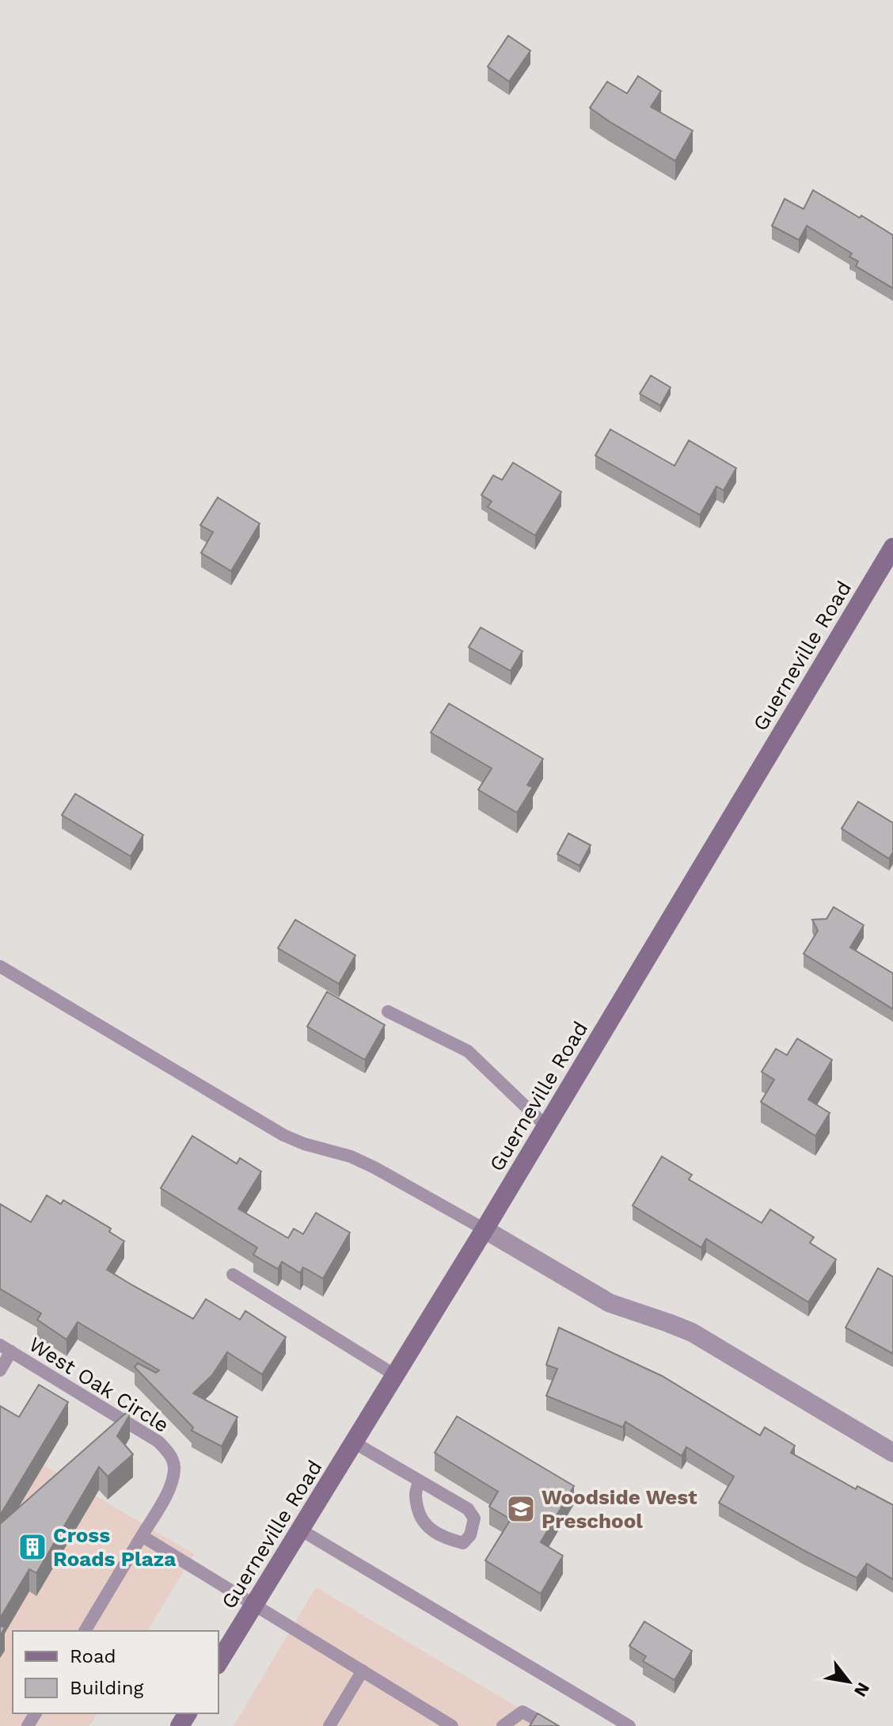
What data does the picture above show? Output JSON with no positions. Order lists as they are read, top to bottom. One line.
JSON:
{"streets":{"main road":["Guerneville Road"],"lane":["West Oak Circle"]},"places":{"school or university":["Woodside West Preschool"],"building":["Cross Roads Plaza"]},"legend":["Road","Building"],"north":"bottom right"}
